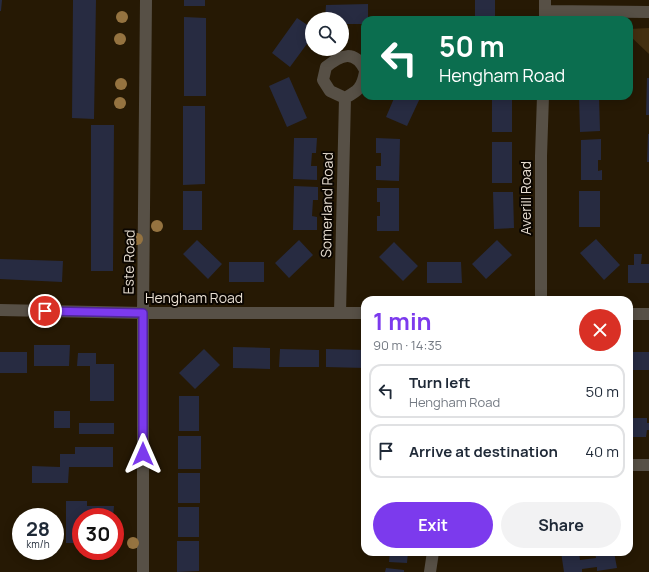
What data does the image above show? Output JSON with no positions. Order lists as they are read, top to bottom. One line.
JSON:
{"streets":{"street":["Averill Road","Somerland Road","Este Road","Hengham Road"]},"crossings":[["Somerland Road","Hengham Road"],["Este Road","Hengham Road"]],"page":{"turn":["50 m","Hengham Road"],"heading":["1 min","90 m · 14:35"],"list":[{"name":"Turn left","note":"Hengham Road","value":"50 m"},{"name":"Arrive at destination","value":"40 m"}],"buttons":["Exit","Share"],"speed":"28 km/h","limit":"30"}}
